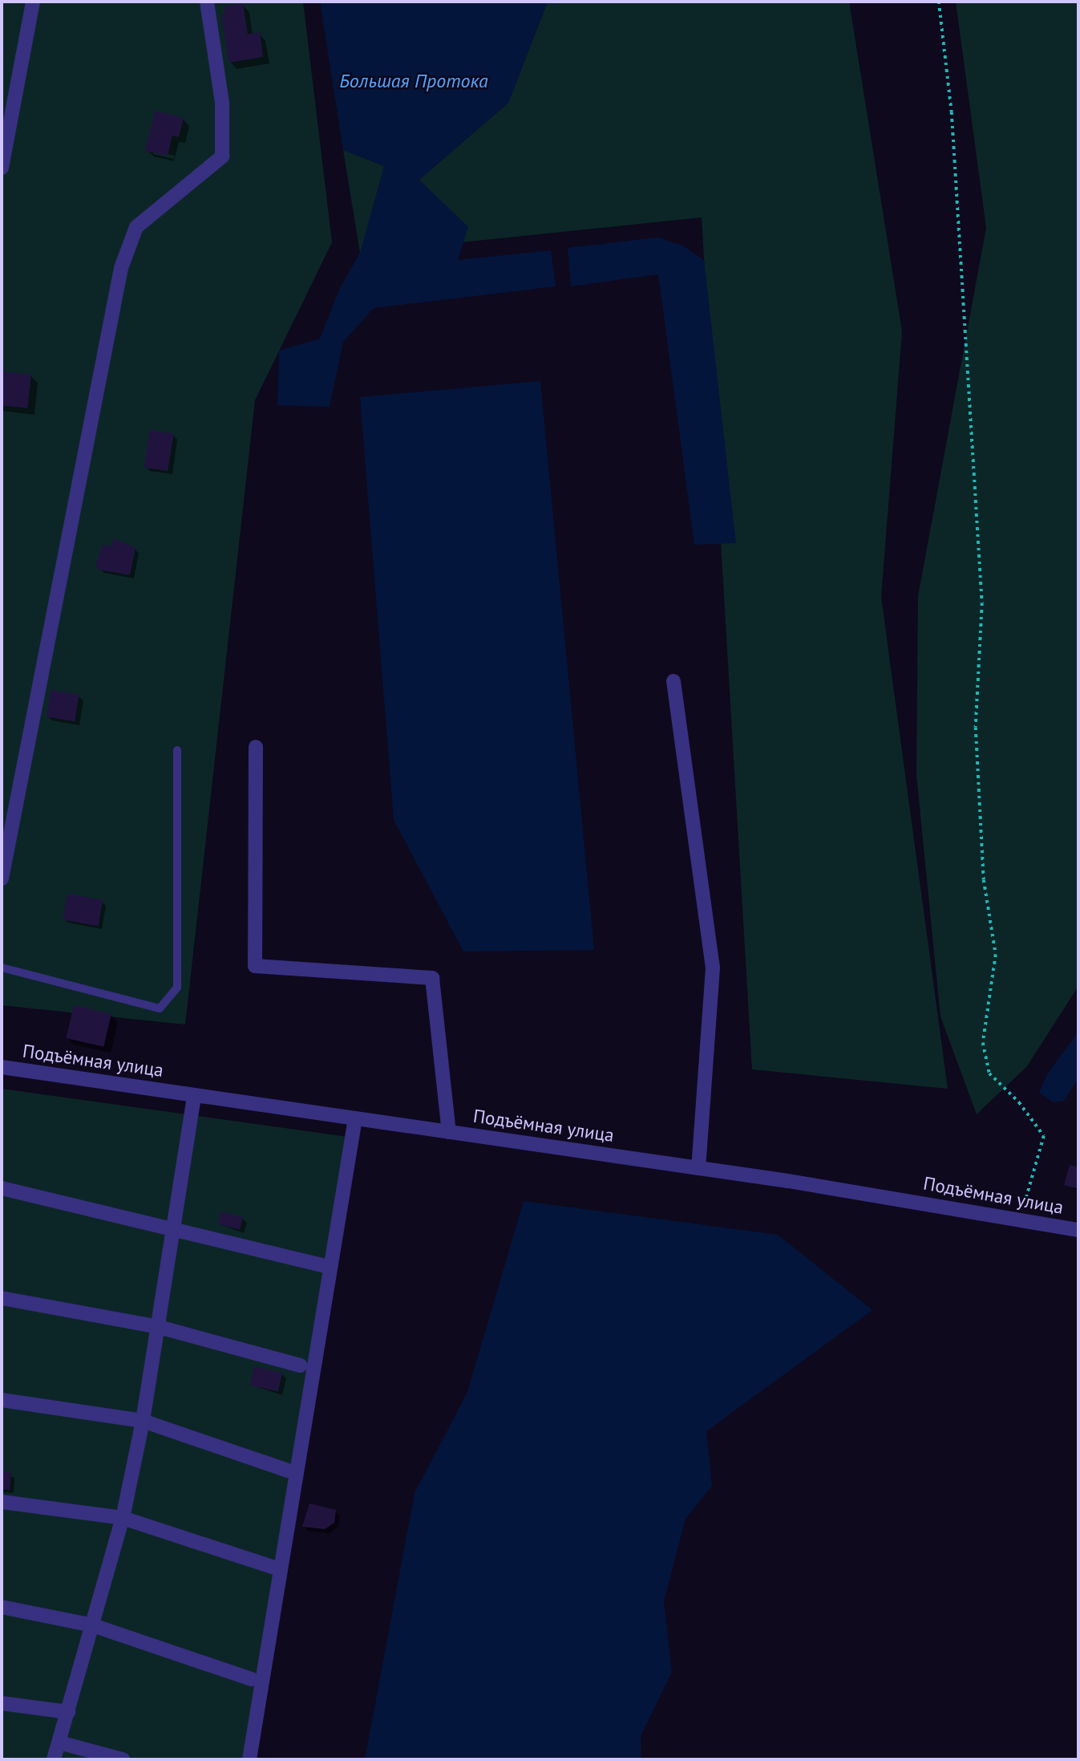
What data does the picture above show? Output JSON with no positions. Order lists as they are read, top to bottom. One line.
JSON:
{"streets":{"street":["Подъёмная улица"]},"water":["Большая Протока"]}
